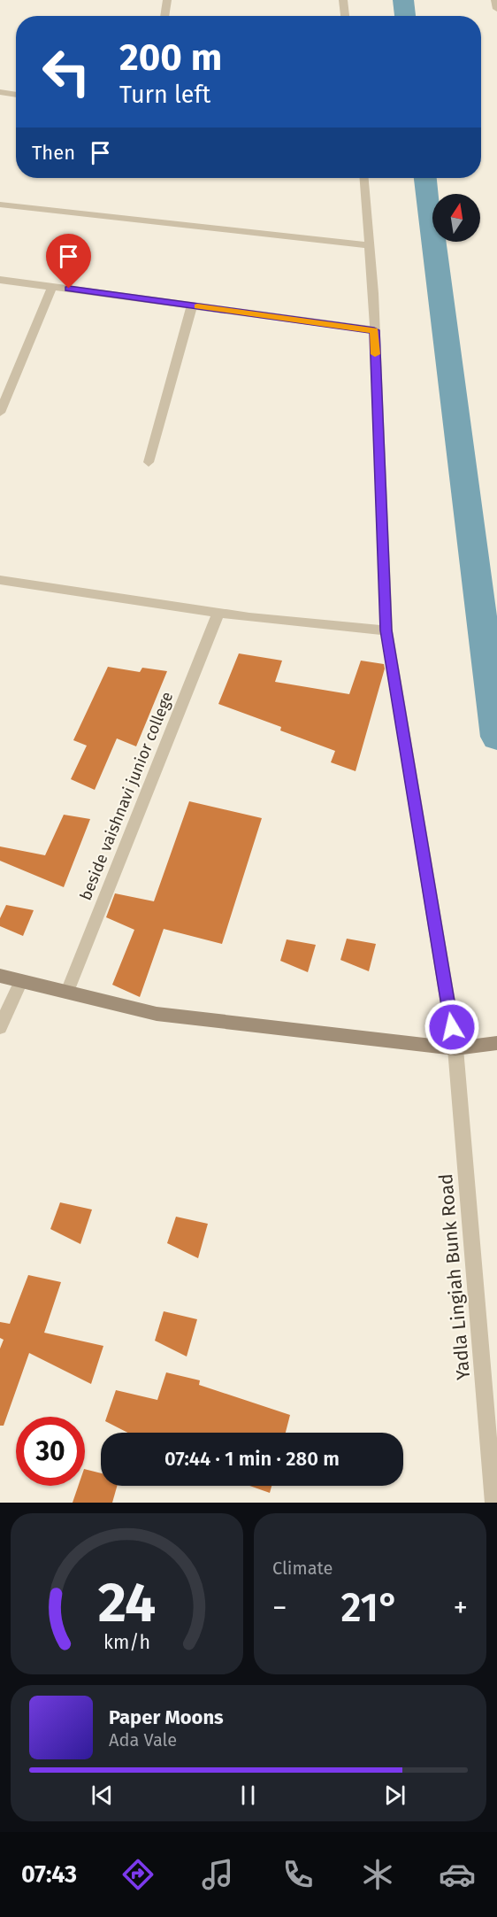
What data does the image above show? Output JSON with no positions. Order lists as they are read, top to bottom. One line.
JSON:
{"streets":{"street":["beside vaishnavi junior college","Yadla Lingiah Bunk Road"]},"north":"top","page":{"turn":["200 m","Turn left"],"then":"Then","limit":"30","trip":"07:44 · 1 min · 280 m","tile":"Climate","heat":["−","21°","+"],"song":["Paper Moons","Ada Vale"],"tabs":"07:43","gauge":["24","km/h"]}}
